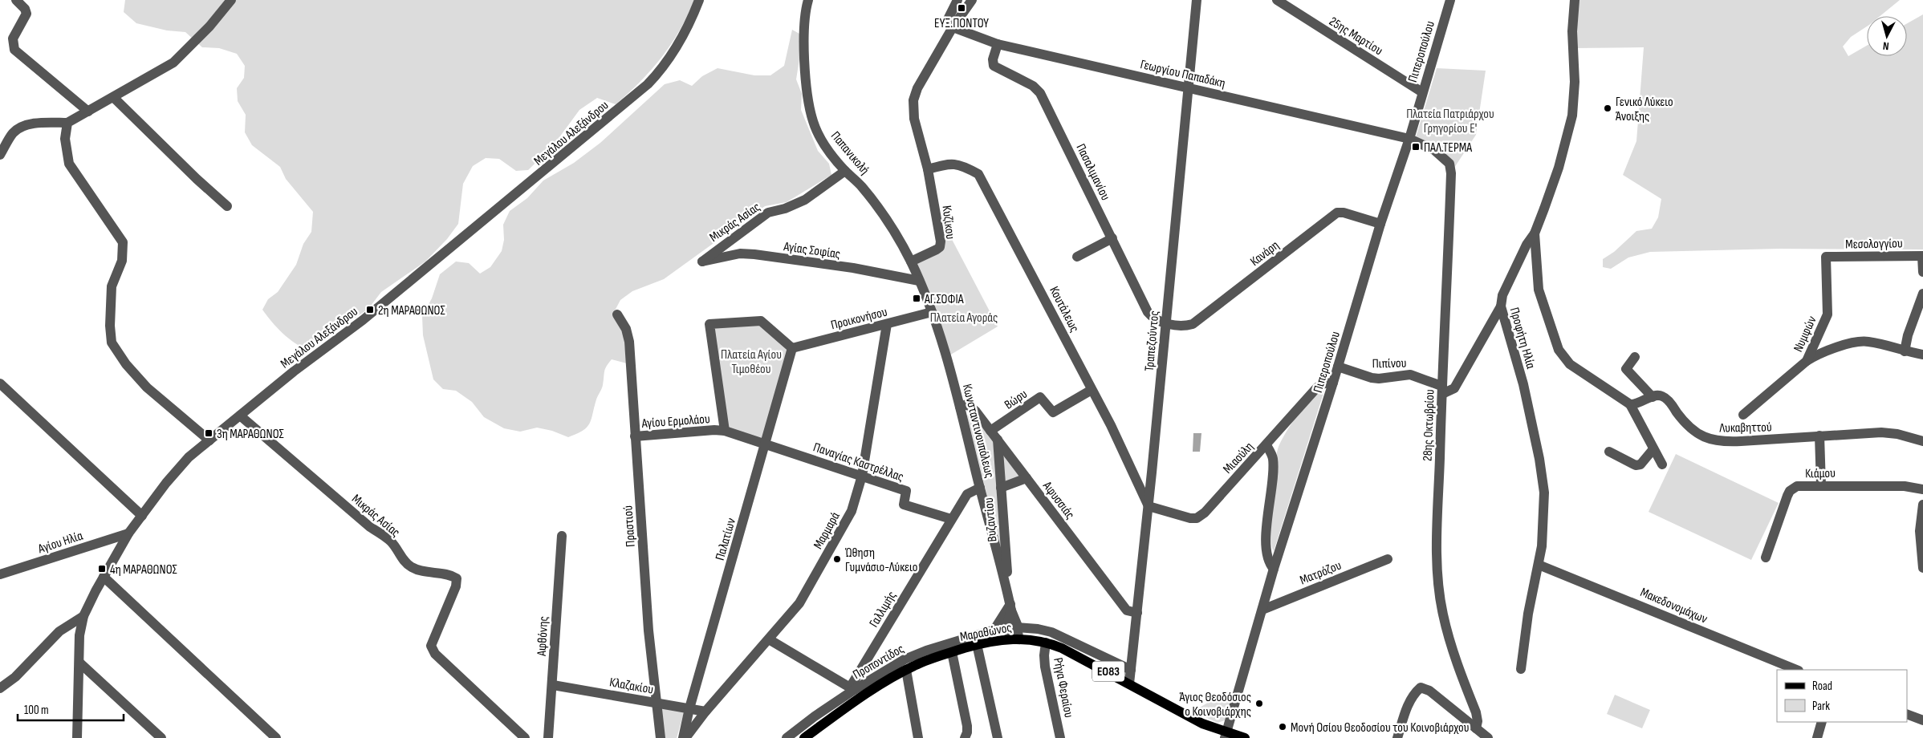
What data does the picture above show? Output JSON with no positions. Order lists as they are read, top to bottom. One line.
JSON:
{"streets":{"main road":["Μαραθώνος","ΕΟ83"],"street":["25ης Μαρτίου","Πιπεροπούλου","Γεωργίου Παπαδάκη","Μεγάλου Αλεξάνδρου","Παπανικολή","Πασαλιμανίου","Μικράς Ασίας","Κυζίκου","Μεσολογγίου","Αγίας Σοφίας","Κανάρη","Κουτάλεως","Προικονήσου","Νυμφών","Προφήτη Ηλία","Τραπεζούντος","Πιπίνου","Βώρυ","Αγίου Ερμολάου","28ης Οκτωβρίου","Λυκαβηττού","Κωνσταντινουπόλεως","Μιαούλη","Παναγίας Καστρέλλας","Κιάμου","Αφυσσιάς","Βυζαντίου","Πραστιού","Μαρμαρά","Παλατίων","Αγίου Ηλία","Ματρόζου","Μακεδονομάχων","Γαλλιμής","Αφθόνης","Προποντίδος","Κλαζακίου","Ρήγα Φεραίου"]},"crossings":[["25ης Μαρτίου","Πιπεροπούλου"],["Πιπεροπούλου","Γεωργίου Παπαδάκη"],["Πιπεροπούλου","Κανάρη"],["Πιπεροπούλου","Πιπίνου"],["Πιπεροπούλου","28ης Οκτωβρίου"],["Πιπεροπούλου","Μιαούλη"],["Πιπεροπούλου","Ματρόζου"],["Πιπεροπούλου","Μαραθώνος"],["Γεωργίου Παπαδάκη","Πασαλιμανίου"],["Γεωργίου Παπαδάκη","Τραπεζούντος"],["Γεωργίου Παπαδάκη","28ης Οκτωβρίου"],["Μεγάλου Αλεξάνδρου","Μικράς Ασίας"],["Μεγάλου Αλεξάνδρου","Αγίου Ηλία"],["Παπανικολή","Μικράς Ασίας"],["Παπανικολή","Κυζίκου"],["Παπανικολή","Κωνσταντινουπόλεως"],["Πασαλιμανίου","Κανάρη"],["Πασαλιμανίου","Τραπεζούντος"],["Μικράς Ασίας","Αγίας Σοφίας"],["Κυζίκου","Κουτάλεως"],["Κυζίκου","Κωνσταντινουπόλεως"],["Μεσολογγίου","Νυμφών"],["Αγίας Σοφίας","Κωνσταντινουπόλεως"],["Κανάρη","Τραπεζούντος"],["Κουτάλεως","Τραπεζούντος"],["Κουτάλεως","Βώρυ"],["Κουτάλεως","Μιαούλη"],["Προικονήσου","Κωνσταντινουπόλεως"],["Προικονήσου","Μαρμαρά"],["Προικονήσου","Παλατίων"],["Προφήτη Ηλία","Μακεδονομάχων"],["Τραπεζούντος","Μιαούλη"],["Τραπεζούντος","Αφυσσιάς"],["Τραπεζούντος","Μαραθώνος"],["Πιπίνου","28ης Οκτωβρίου"],["Βώρυ","Αφυσσιάς"],["Αγίου Ερμολάου","Παναγίας Καστρέλλας"],["Αγίου Ερμολάου","Πραστιού"],["Αγίου Ερμολάου","Παλατίων"],["Κωνσταντινουπόλεως","Αφυσσιάς"],["Κωνσταντινουπόλεως","Βυζαντίου"],["Κωνσταντινουπόλεως","Γαλλιμής"],["Κωνσταντινουπόλεως","Μαραθώνος"],["Παναγίας Καστρέλλας","Μαρμαρά"],["Παναγίας Καστρέλλας","Παλατίων"],["Παναγίας Καστρέλλας","Γαλλιμής"],["Αφυσσιάς","Βυζαντίου"],["Πραστιού","Κλαζακίου"],["Μαρμαρά","Παλατίων"],["Μαρμαρά","Κλαζακίου"],["Παλατίων","Κλαζακίου"],["Γαλλιμής","Προποντίδος"],["Μαραθώνος","Ρήγα Φεραίου"],["Αφθόνης","Κλαζακίου"]],"parks":["Πλατεία Πατριάρχου Γρηγορίου Ε'","Πλατεία Αγοράς","Πλατεία Αγίου Τιμοθέου"],"places":{"transit":["ΕΥΞ.ΠΟΝΤΟΥ","ΠΑΛ.ΤΕΡΜΑ","ΑΓ.ΣΟΦΙΑ","2η ΜΑΡΑΘΩΝΟΣ","3η ΜΑΡΑΘΩΝΟΣ","4η ΜΑΡΑΘΩΝΟΣ"],"other":["Γενικό Λύκειο Άνοιξης","Ώθηση Γυμνάσιο-Λύκειο","Άγιος Θεοδόσιος ο Κοινοβιάρχης","Μονή Οσίου Θεοδοσίου του Κοινοβιάρχου"]},"legend":["Road","Park"],"scale_bar":"100 m","north":"bottom"}
